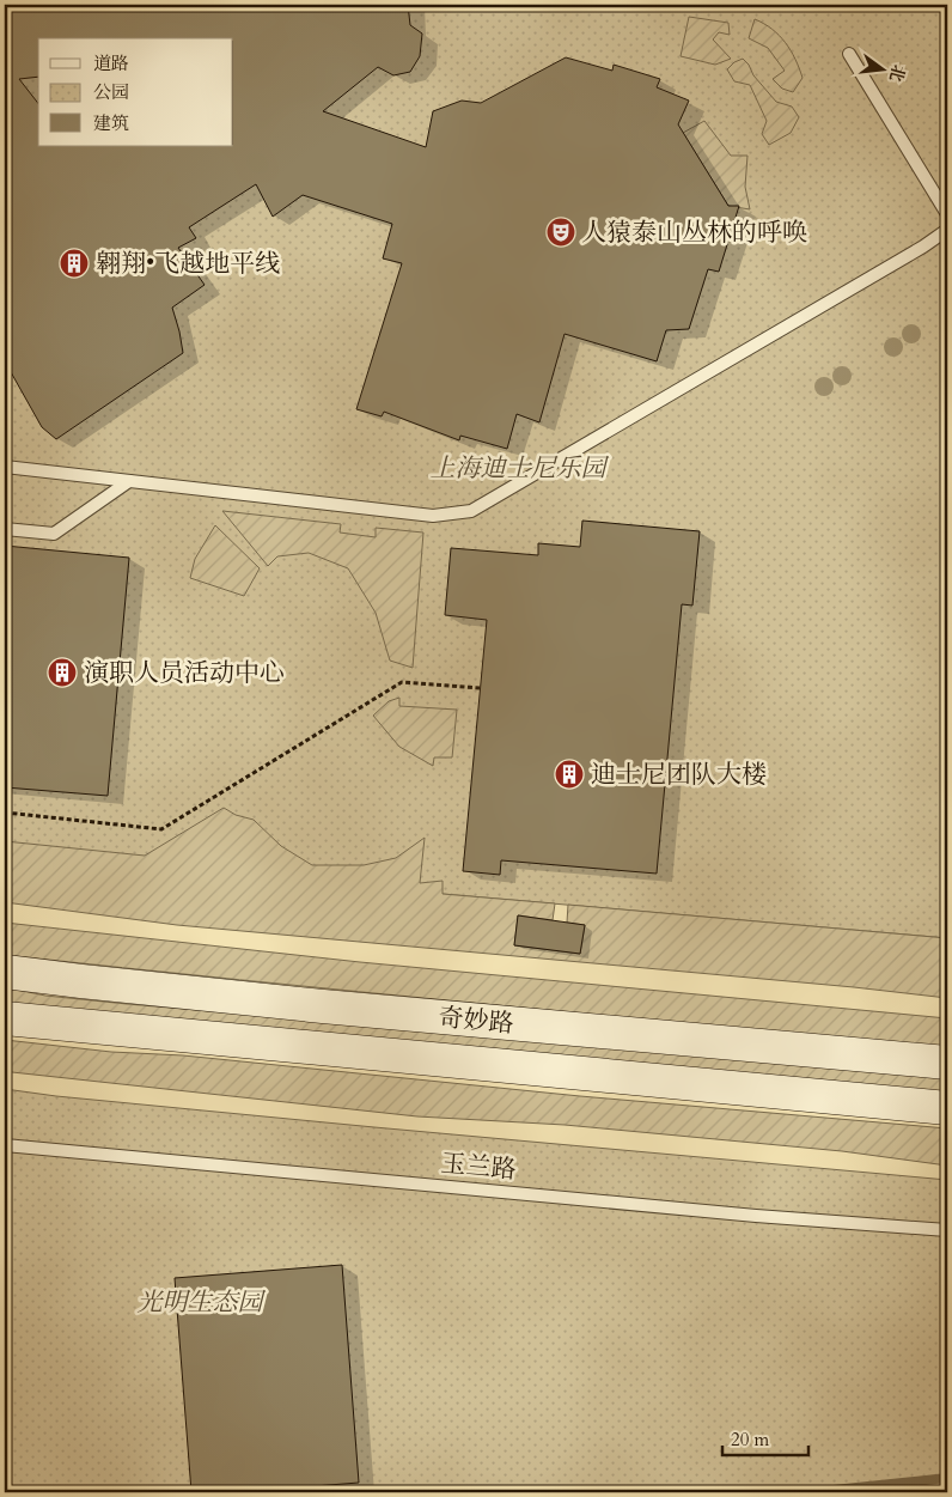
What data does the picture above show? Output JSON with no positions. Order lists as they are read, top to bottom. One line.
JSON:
{"streets":{"street":["奇妙路"],"lane":["玉兰路"]},"parks":["上海迪士尼乐园","光明生态园"],"places":{"theatre":["人猿泰山丛林的呼唤"],"building":["翱翔•飞越地平线","演职人员活动中心","迪士尼团队大楼"]},"legend":["道路","公园","建筑"],"scale_bar":"20 m","north":"right"}
